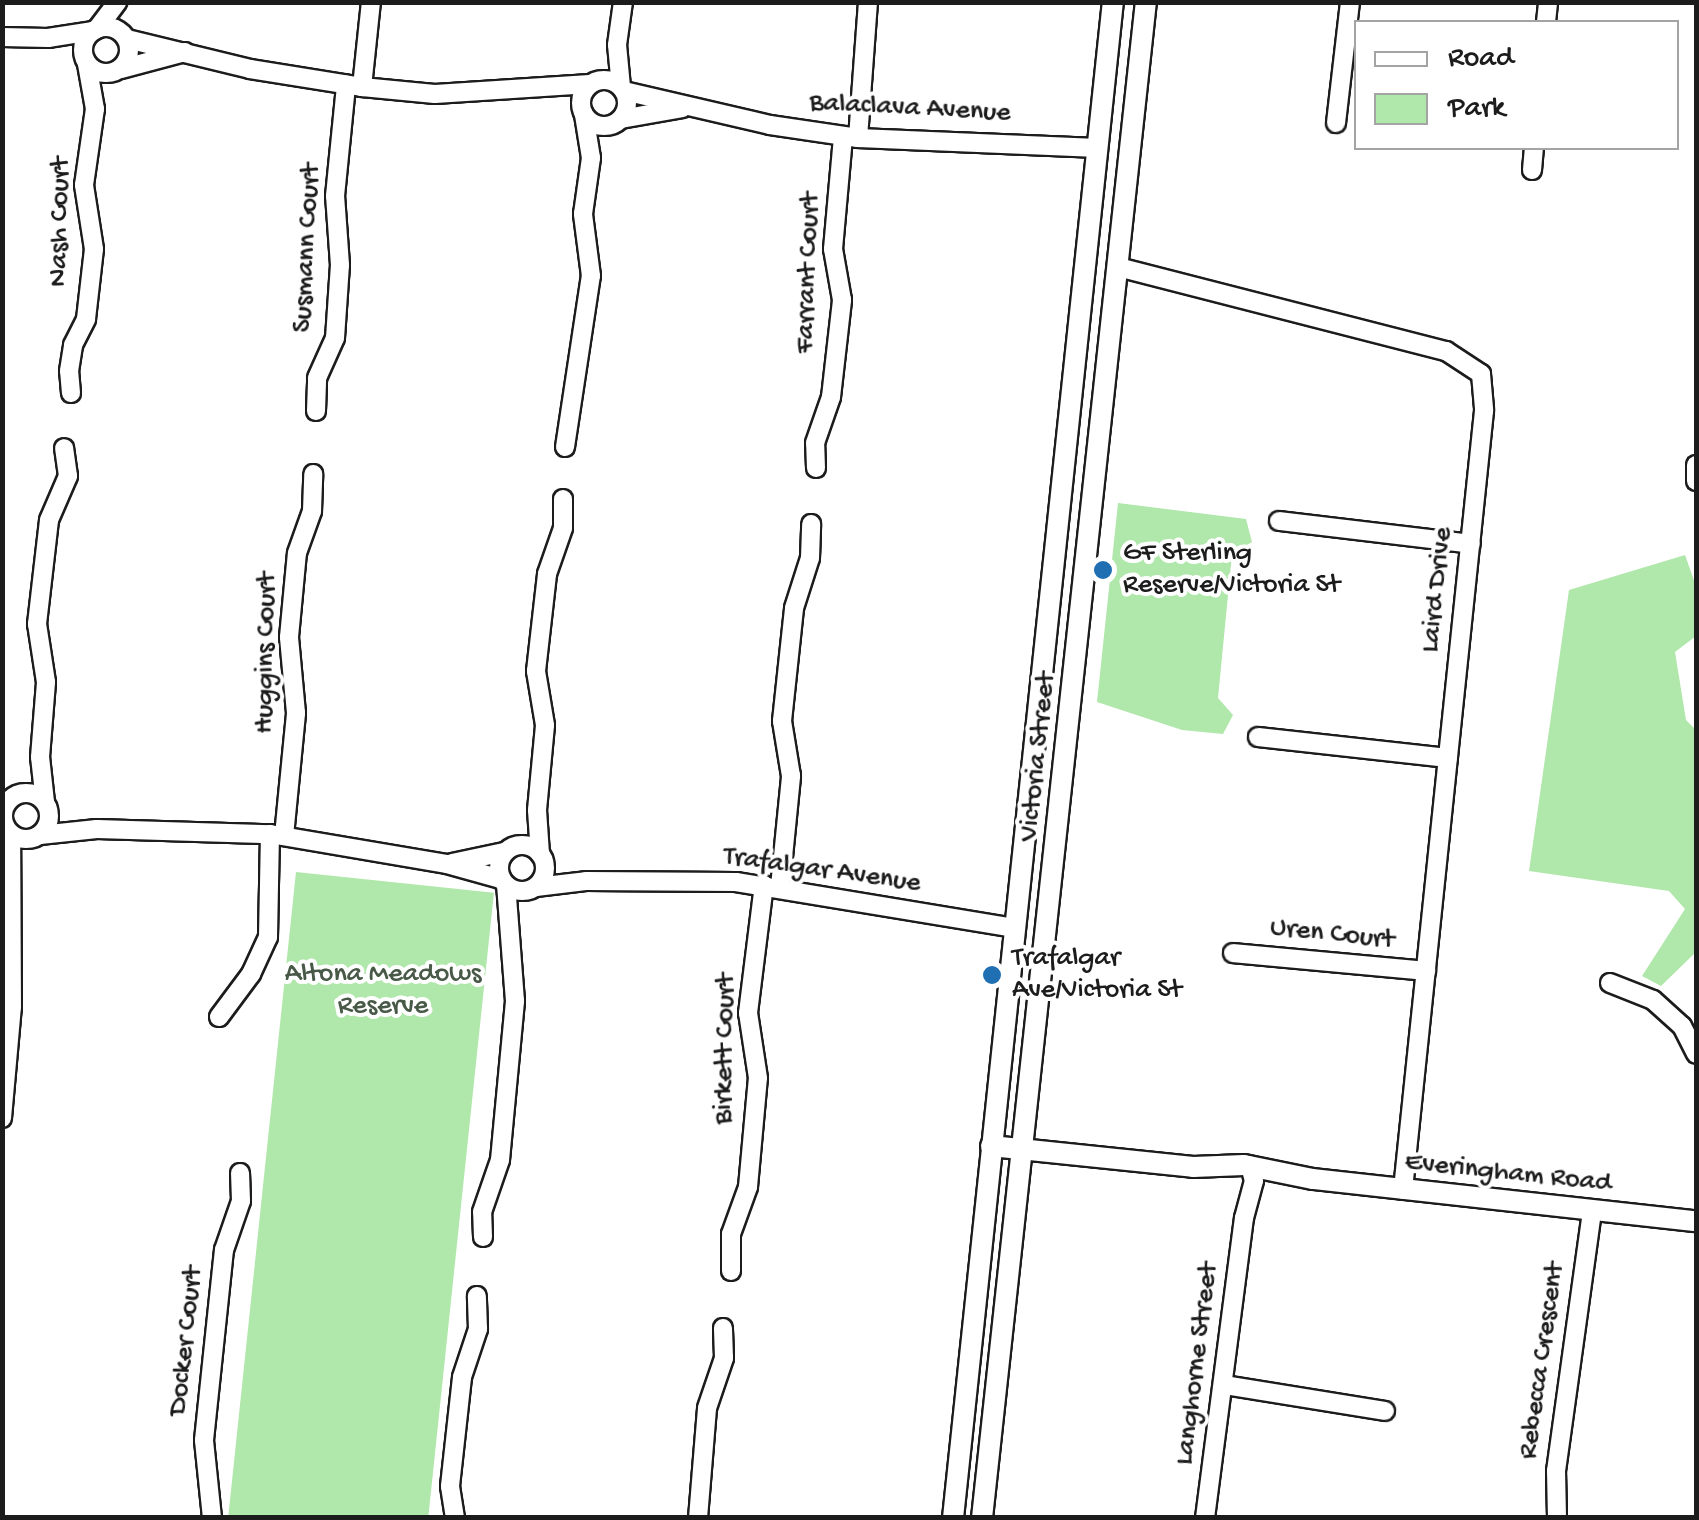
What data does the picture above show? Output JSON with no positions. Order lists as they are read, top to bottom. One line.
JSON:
{"streets":{"street":["Balaclava Avenue","Nash Court","Susmann Court","Farrant Court","Laird Drive","Huggins Court","Victoria Street","Trafalgar Avenue","Uren Court","Birkett Court","Everingham Road","Docker Court","Rebecca Crescent","Langhorne Street"]},"crossings":[["Balaclava Avenue","Farrant Court"],["Balaclava Avenue","Victoria Street"],["Laird Drive","Victoria Street"],["Laird Drive","Uren Court"],["Laird Drive","Everingham Road"],["Victoria Street","Trafalgar Avenue"],["Victoria Street","Everingham Road"],["Trafalgar Avenue","Birkett Court"],["Everingham Road","Rebecca Crescent"],["Everingham Road","Langhorne Street"]],"parks":["Altona Meadows Reserve"],"places":["GF Sterling Reserve/Victoria St","Trafalgar Ave/Victoria St"],"legend":["Road","Park"]}
